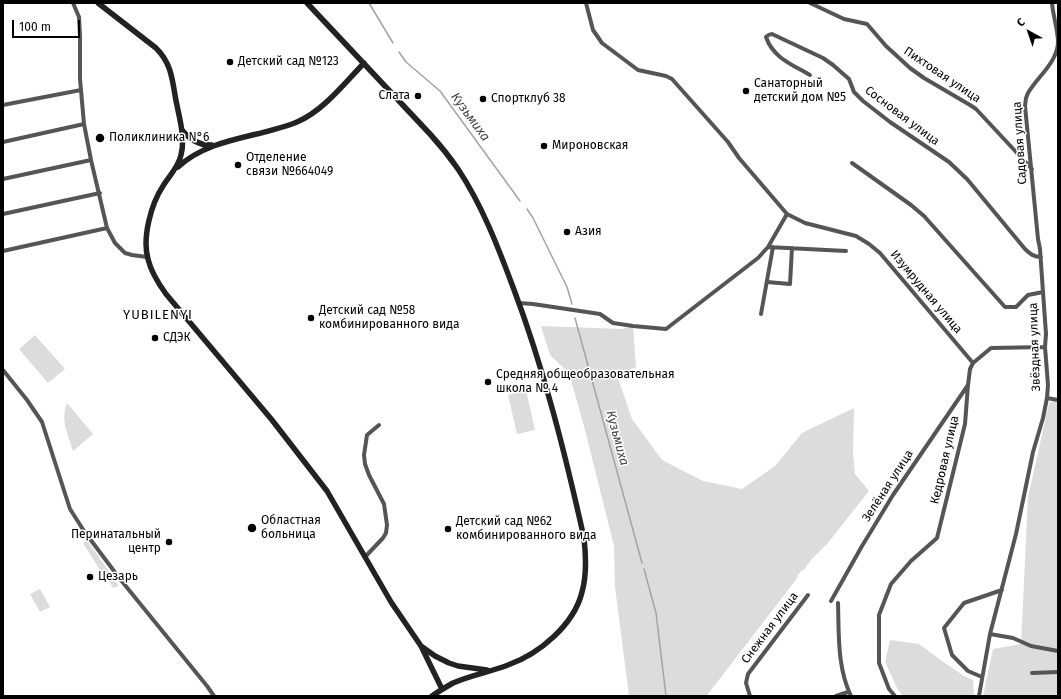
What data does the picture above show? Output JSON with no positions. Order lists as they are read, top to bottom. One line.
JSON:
{"streets":{"street":["Пихтовая улица","Сосновая улица","Садовая улица","Изумрудная улица","Звёздная улица","Кедровая улица","Зелёная улица","Снежная улица"]},"crossings":[["Пихтовая улица","Садовая улица"],["Сосновая улица","Садовая улица"],["Садовая улица","Звёздная улица"],["Изумрудная улица","Кедровая улица"],["Кедровая улица","Зелёная улица"]],"districts":["YUBILENYI"],"water":["Кузьмиха"],"places":["Детский сад №123","Санаторный детский дом №5","Слата","Спортклуб 38","Поликлиника N°6","Мироновская","Отделение связи №664049","Азия","Детский сад №58 комбинированного вида","СДЭК","Средняя общеобразовательная школа № 4","Областная больница","Детский сад №62 комбинированного вида","Перинатальный центр","Цезарь"],"scale_bar":"100 m","north":"top left"}
